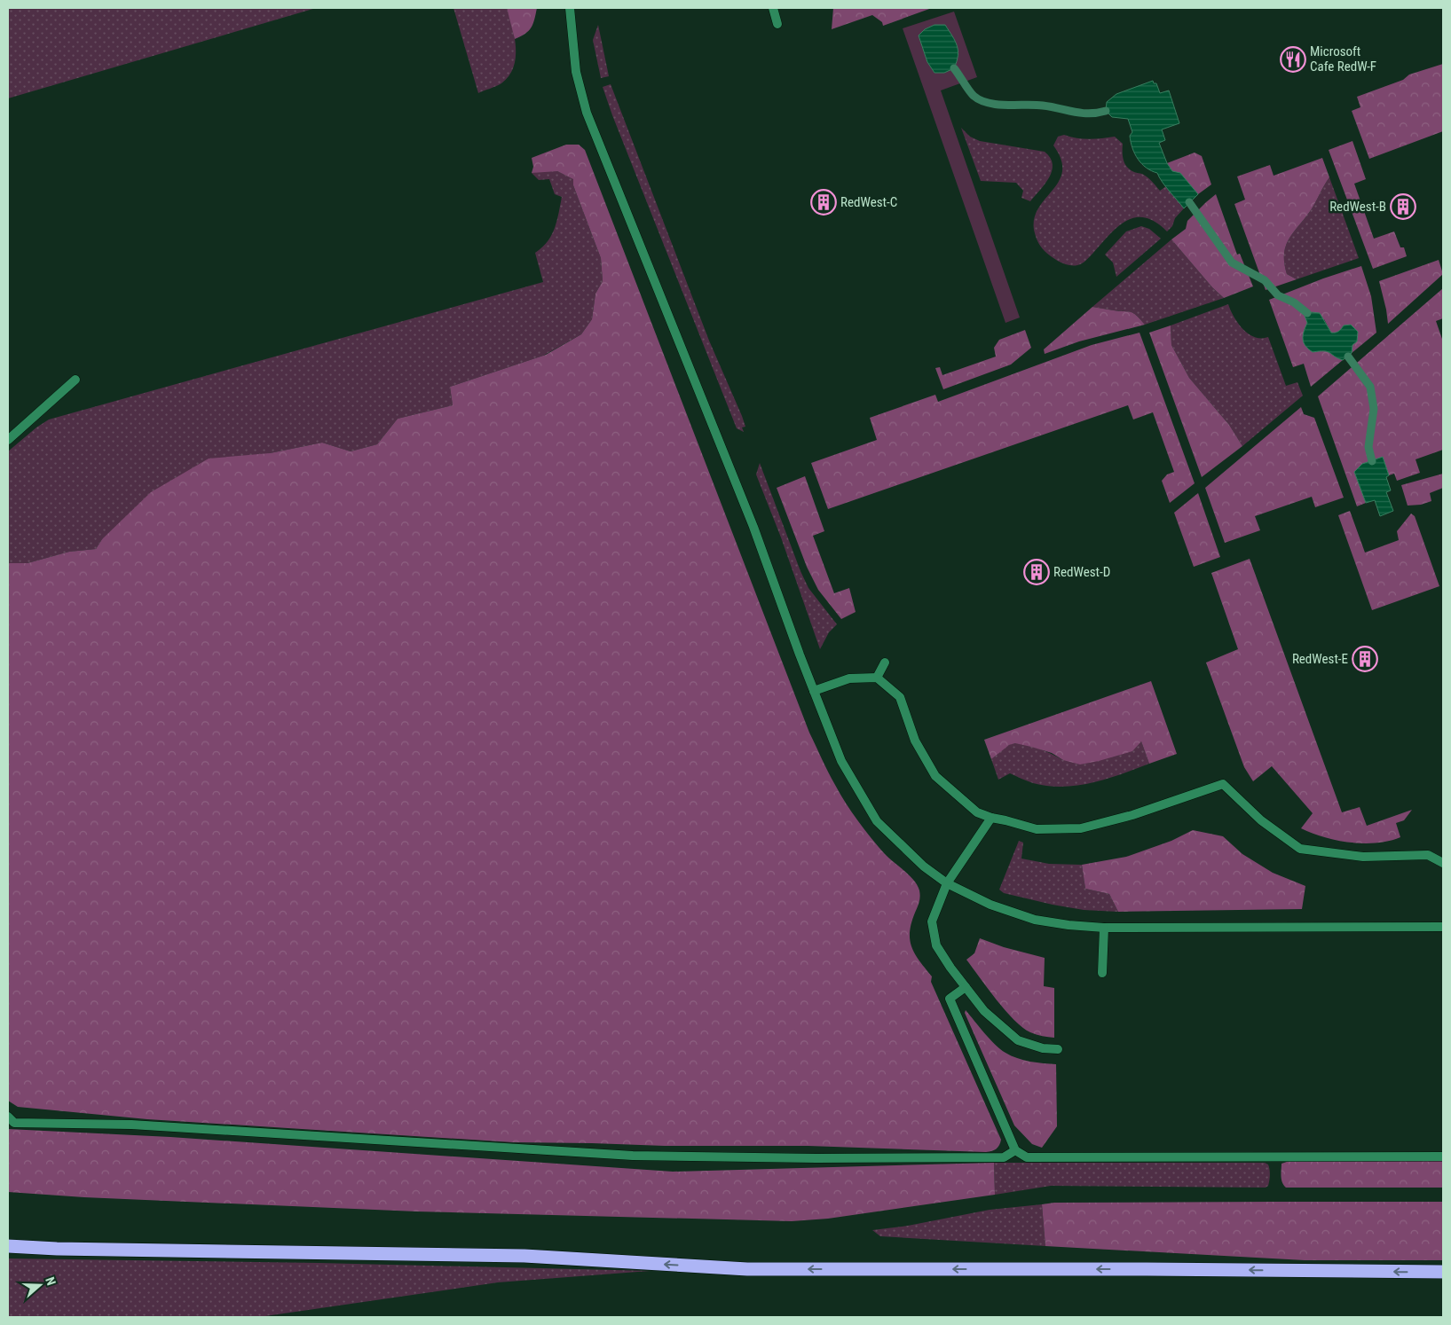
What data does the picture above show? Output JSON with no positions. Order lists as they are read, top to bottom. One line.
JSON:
{"places":{"restaurant":["Microsoft Cafe RedW-F"],"building":["RedWest-C","RedWest-B","RedWest-D","RedWest-E"]},"north":"right"}
